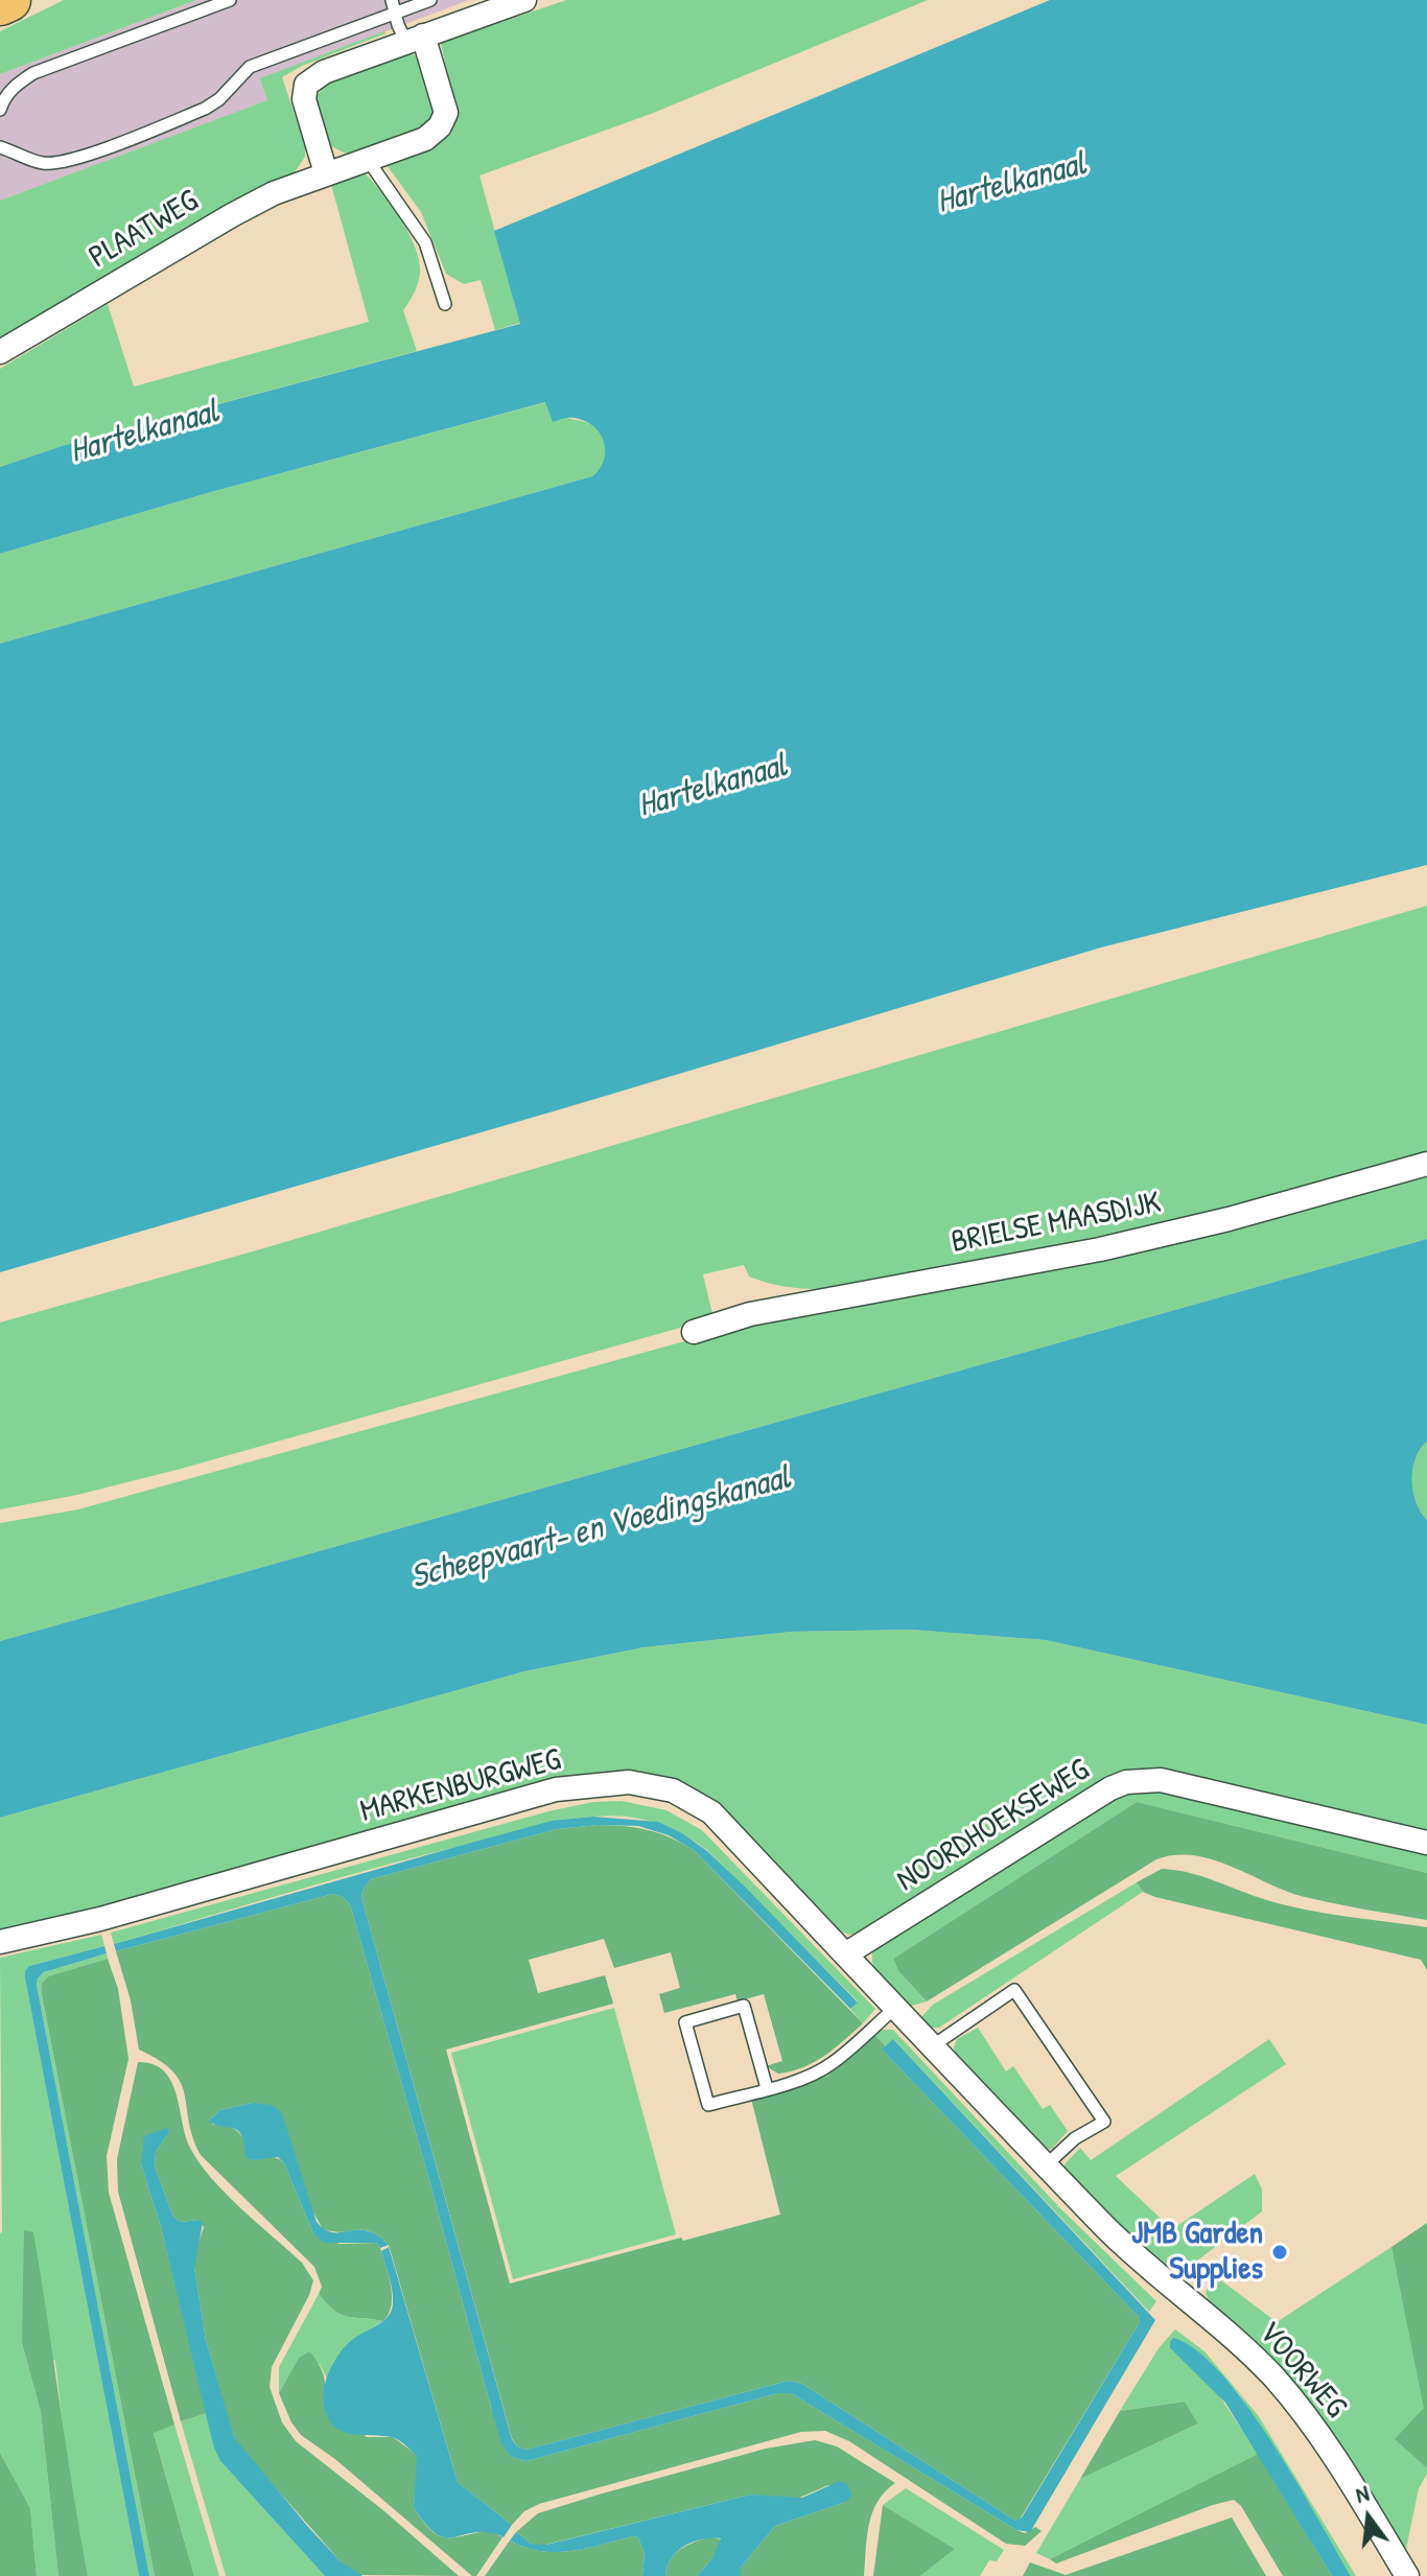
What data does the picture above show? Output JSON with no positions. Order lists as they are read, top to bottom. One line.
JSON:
{"streets":{"street":["PLAATWEG","BRIELSE MAASDIJK","MARKENBURGWEG","NOORDHOEKSEWEG","VOORWEG"]},"crossings":[["MARKENBURGWEG","NOORDHOEKSEWEG"],["MARKENBURGWEG","VOORWEG"]],"water":["Hartelkanaal","Scheepvaart- en Voedingskanaal"],"places":["JMB Garden Supplies"],"north":"top"}
